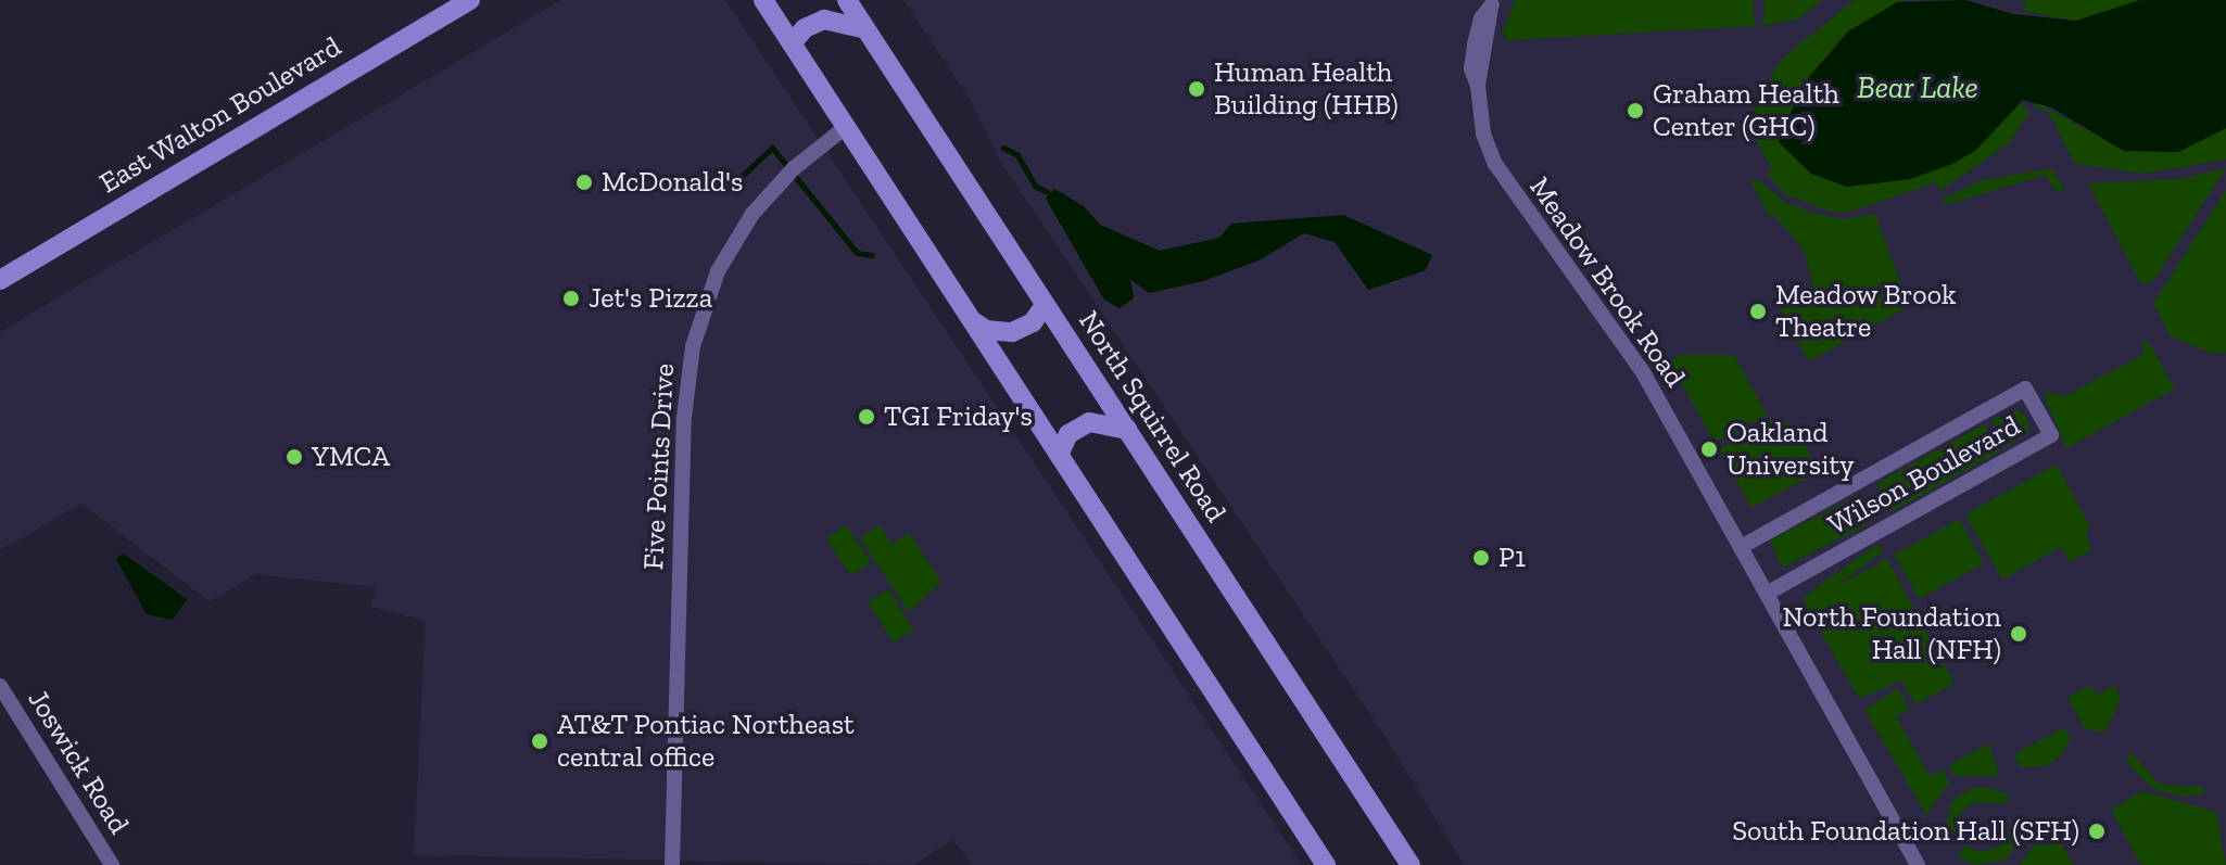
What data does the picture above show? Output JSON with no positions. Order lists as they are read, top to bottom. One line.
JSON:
{"streets":{"main road":["East Walton Boulevard","North Squirrel Road"],"street":["Meadow Brook Road","Five Points Drive","Wilson Boulevard","Joswick Road"]},"crossings":[["Meadow Brook Road","Wilson Boulevard"]],"water":["Bear Lake"],"places":["Human Health Building (HHB)","Graham Health Center (GHC)","McDonald's","Jet's Pizza","Meadow Brook Theatre","TGI Friday's","Oakland University","YMCA","P1","North Foundation Hall (NFH)","AT&T Pontiac Northeast central office","South Foundation Hall (SFH)"]}
